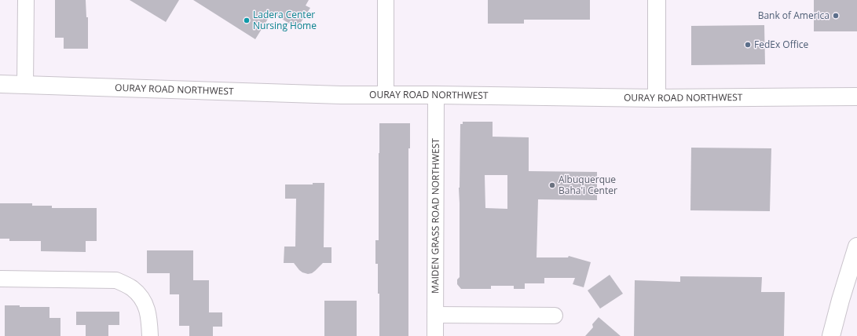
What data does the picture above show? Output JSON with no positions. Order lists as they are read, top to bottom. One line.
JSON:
{"streets":{"main road":["OURAY ROAD NORTHWEST"],"street":["MAIDEN GRASS ROAD NORTHWEST"]},"crossings":[["OURAY ROAD NORTHWEST","MAIDEN GRASS ROAD NORTHWEST"]],"places":["Bank of America","Ladera Center Nursing Home","FedEx Office","Albuquerque Baha'i Center"]}
